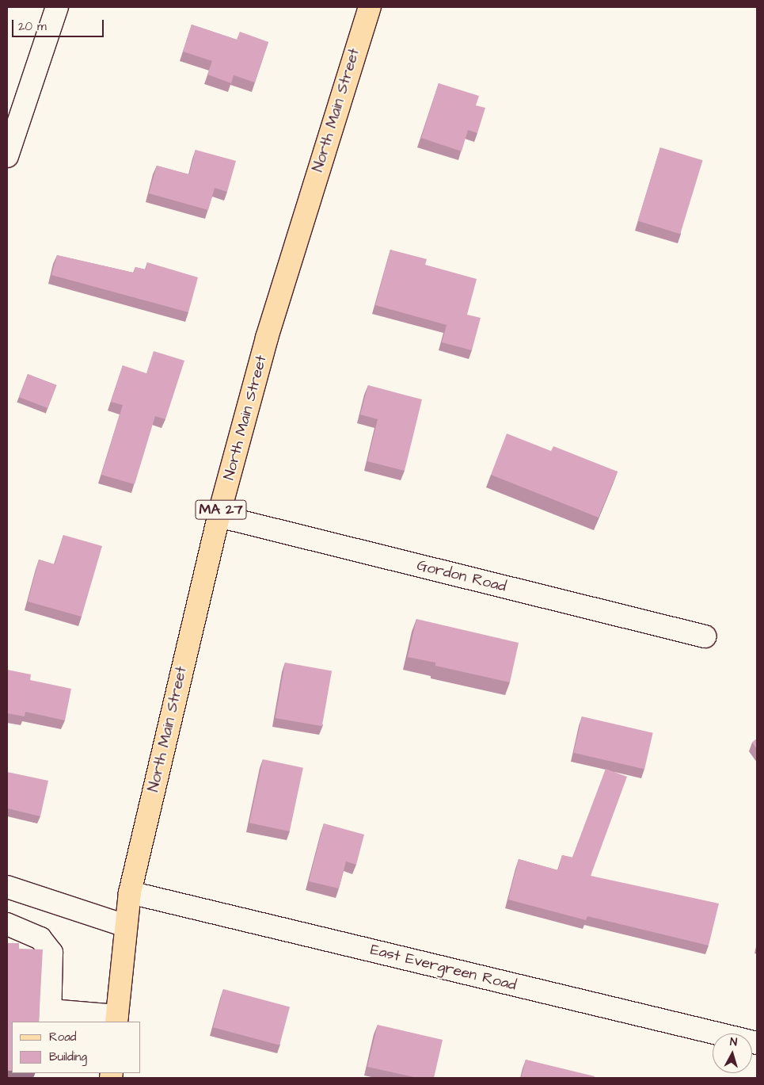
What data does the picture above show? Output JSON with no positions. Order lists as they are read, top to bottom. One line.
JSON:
{"streets":{"main road":["North Main Street","MA 27"],"street":["Gordon Road","East Evergreen Road"]},"crossings":[["North Main Street","Gordon Road"],["North Main Street","East Evergreen Road"]],"legend":["Road","Building"],"scale_bar":"20 m","north":"top"}
